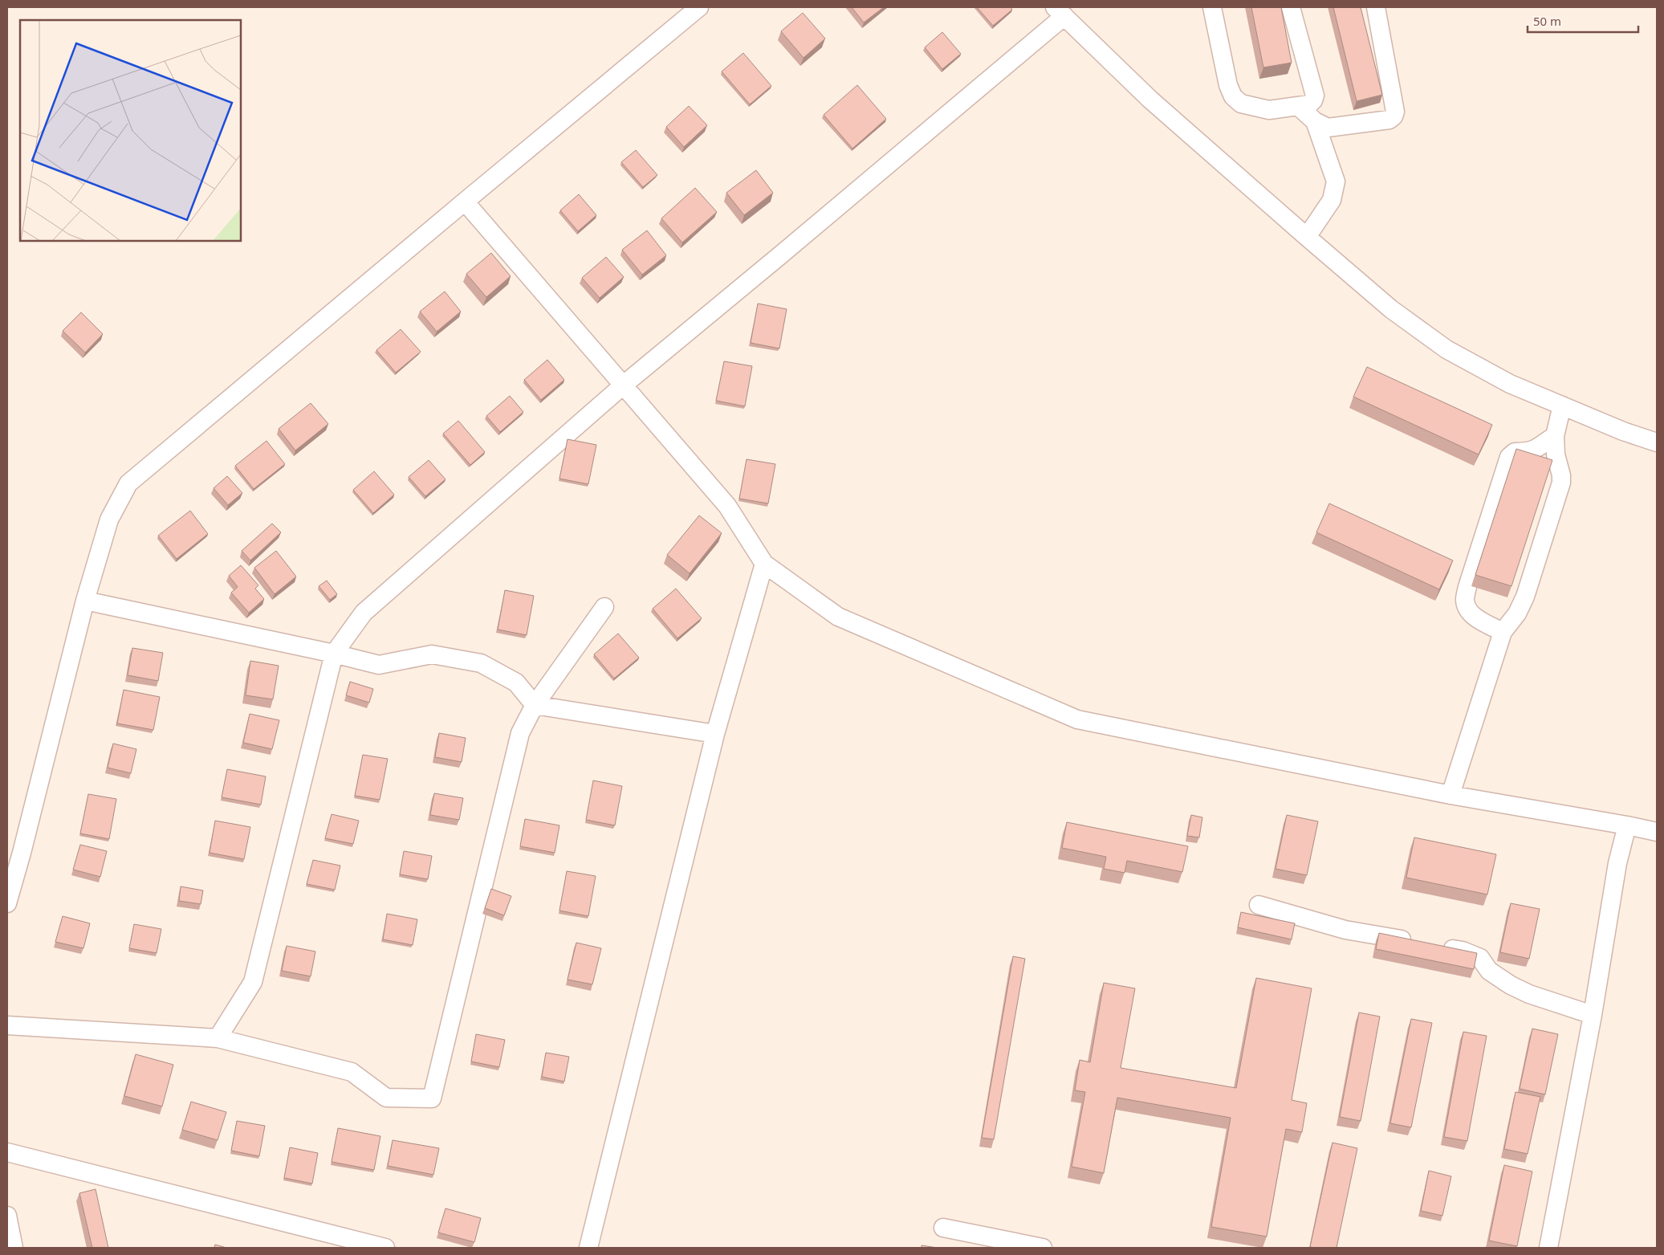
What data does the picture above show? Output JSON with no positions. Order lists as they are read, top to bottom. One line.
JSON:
{"scale_bar":"50 m"}
